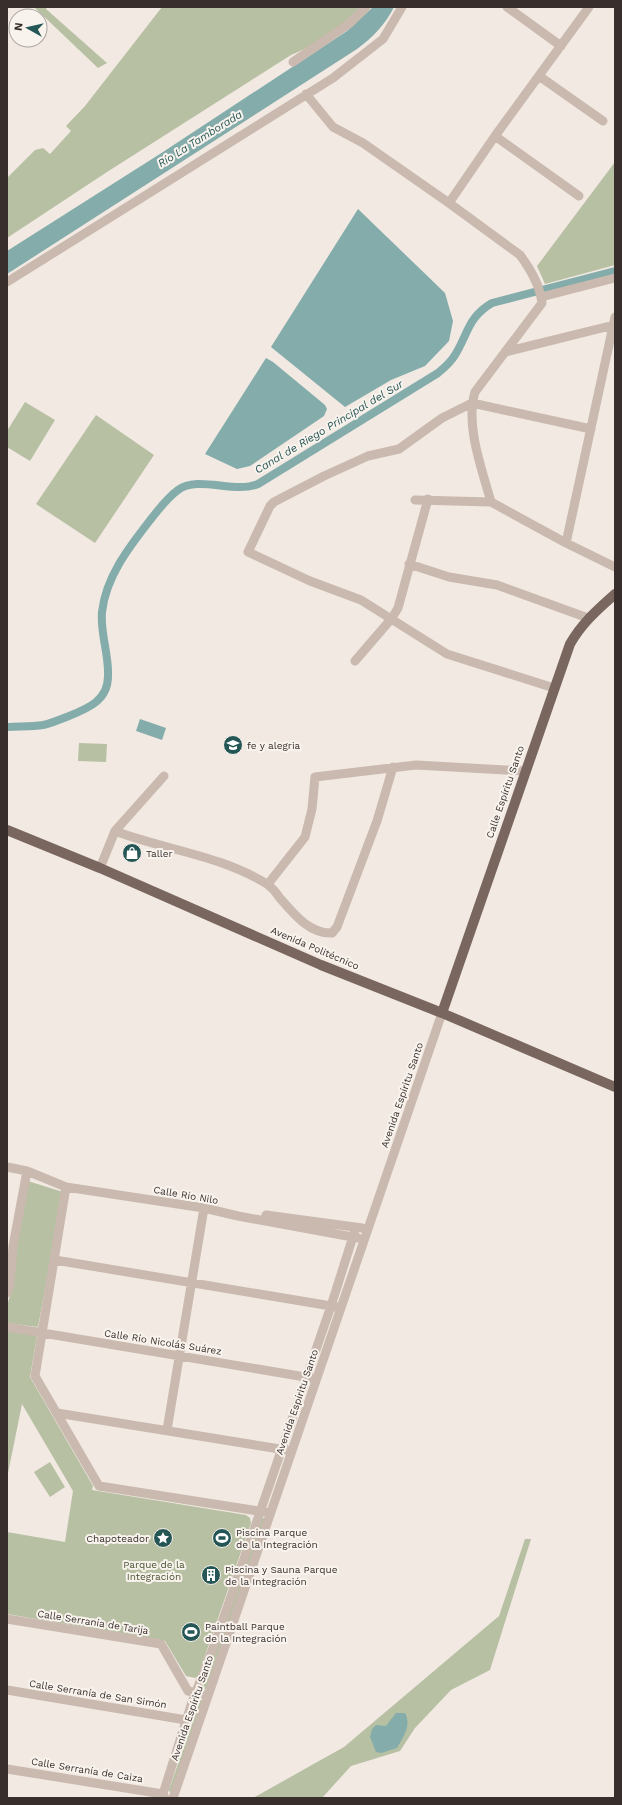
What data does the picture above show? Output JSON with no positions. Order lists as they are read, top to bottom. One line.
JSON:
{"streets":{"main road":["Calle Espíritu Santo","Avenida Politécnico"],"street":["Avenida Espíritu Santo","Calle Río Nilo","Calle Río Nicolás Suárez","Calle Serranía de Tarija","Calle Serranía de San Simón","Calle Serranía de Caiza"]},"crossings":[["Calle Espíritu Santo","Avenida Politécnico"],["Calle Espíritu Santo","Avenida Espíritu Santo"],["Avenida Politécnico","Avenida Espíritu Santo"],["Avenida Espíritu Santo","Calle Río Nilo"],["Avenida Espíritu Santo","Calle Río Nicolás Suárez"],["Avenida Espíritu Santo","Calle Serranía de Tarija"],["Avenida Espíritu Santo","Calle Serranía de San Simón"],["Avenida Espíritu Santo","Calle Serranía de Caiza"]],"water":["Río La Tamborada","Canal de Riego Principal del Sur"],"parks":["Parque de la Integración"],"places":{"school or university":["fe y alegria"],"shop":["Taller"],"place":["Chapoteador"],"sports":["Piscina Parque de la Integración","Paintball Parque de la Integración"],"building":["Piscina y Sauna Parque de la Integración"]},"north":"left"}
